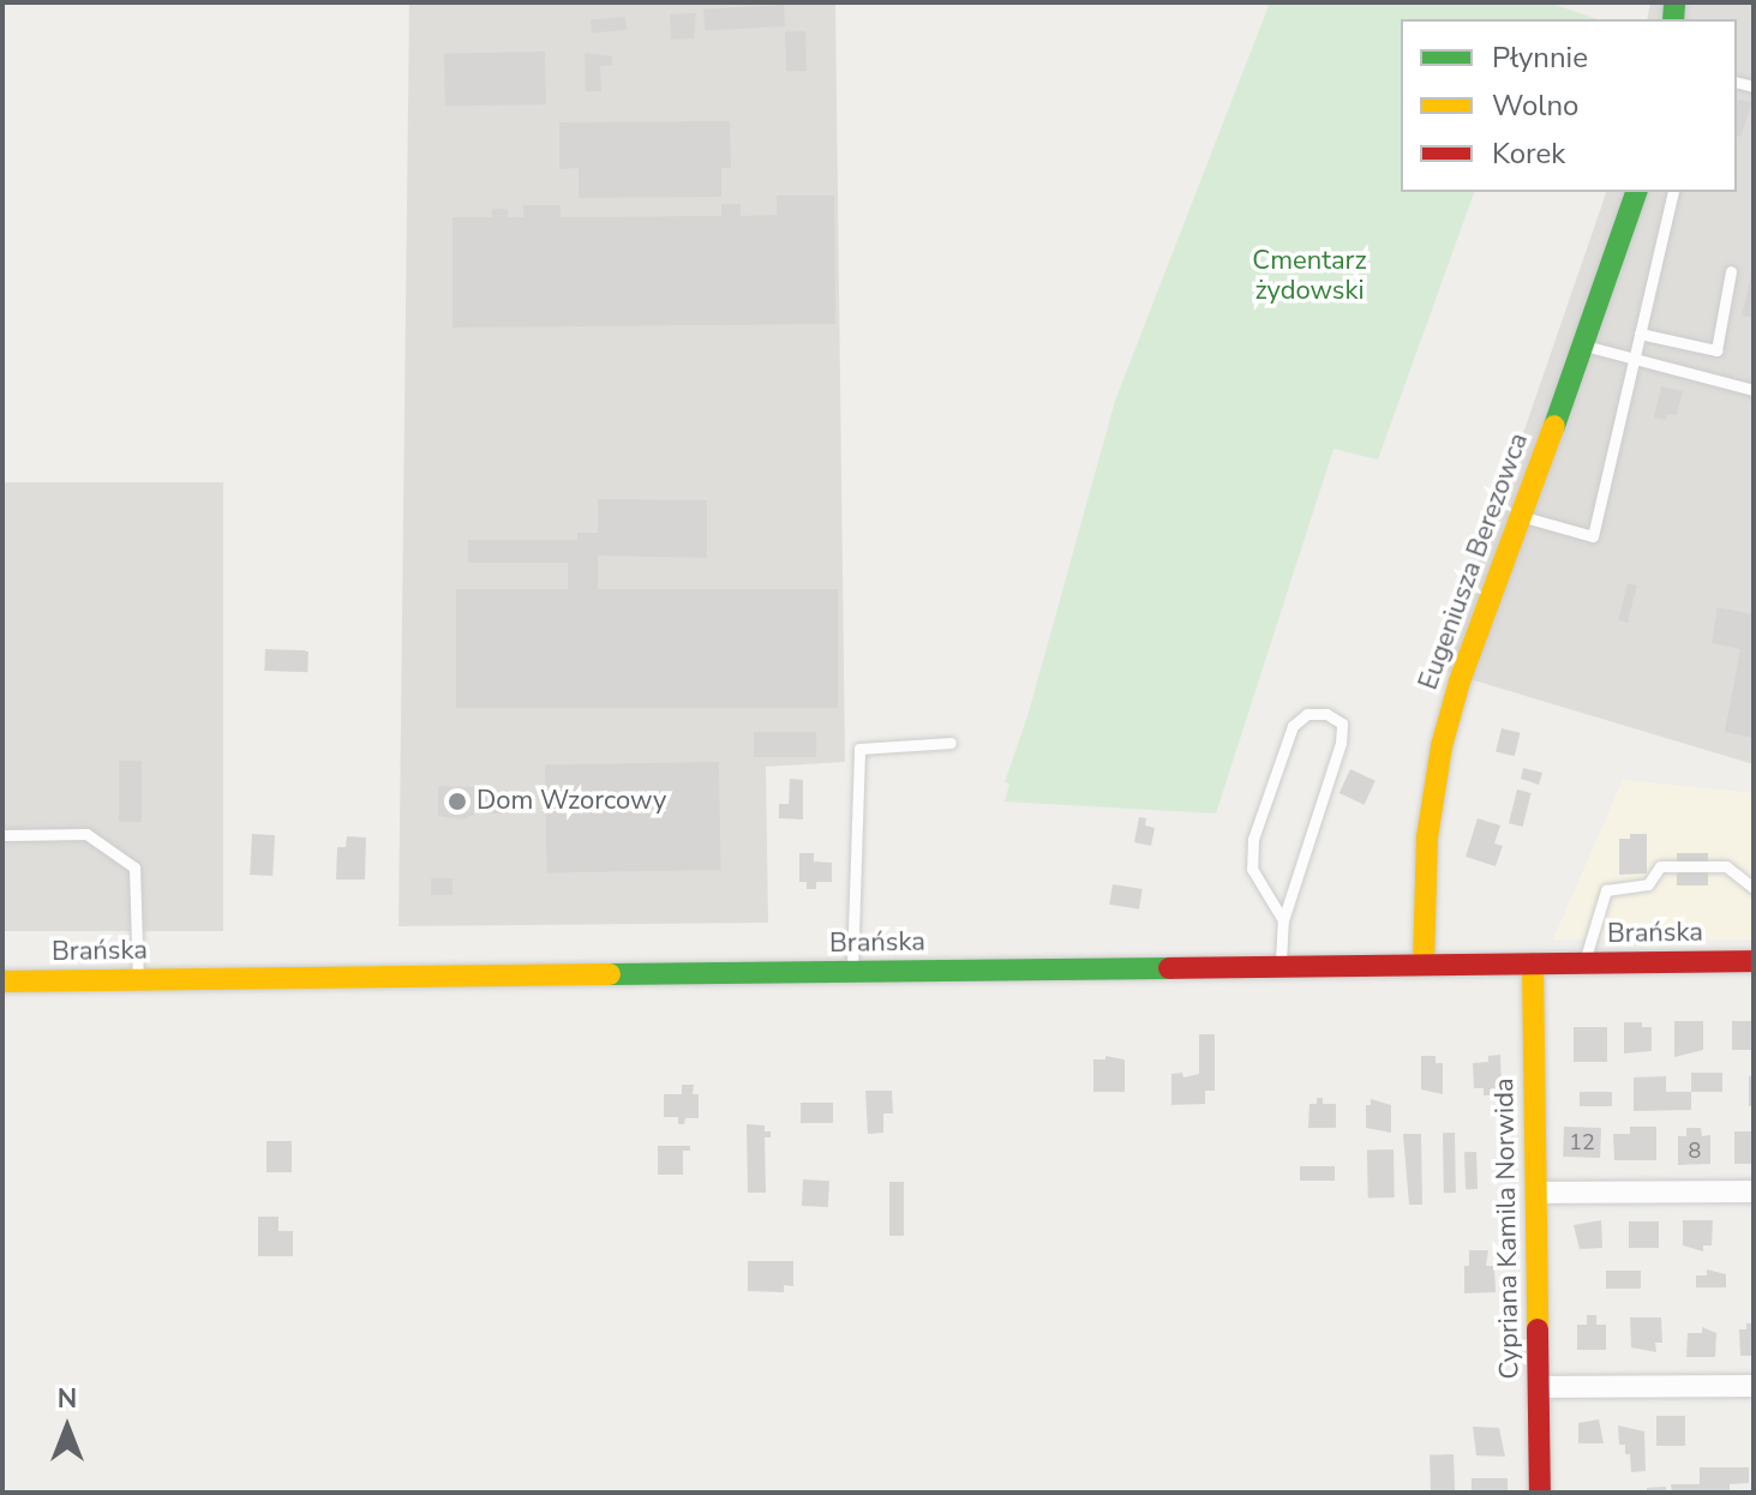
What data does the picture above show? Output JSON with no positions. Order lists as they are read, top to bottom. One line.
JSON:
{"streets":{"street":["Eugeniusza Berezowca","Brańska","Cypriana Kamila Norwida"]},"crossings":[["Eugeniusza Berezowca","Brańska"],["Brańska","Cypriana Kamila Norwida"]],"parks":["Cmentarz żydowski"],"places":["Dom Wzorcowy"],"house_numbers":["12","8"],"legend":["Płynnie","Wolno","Korek"],"north":"top"}
